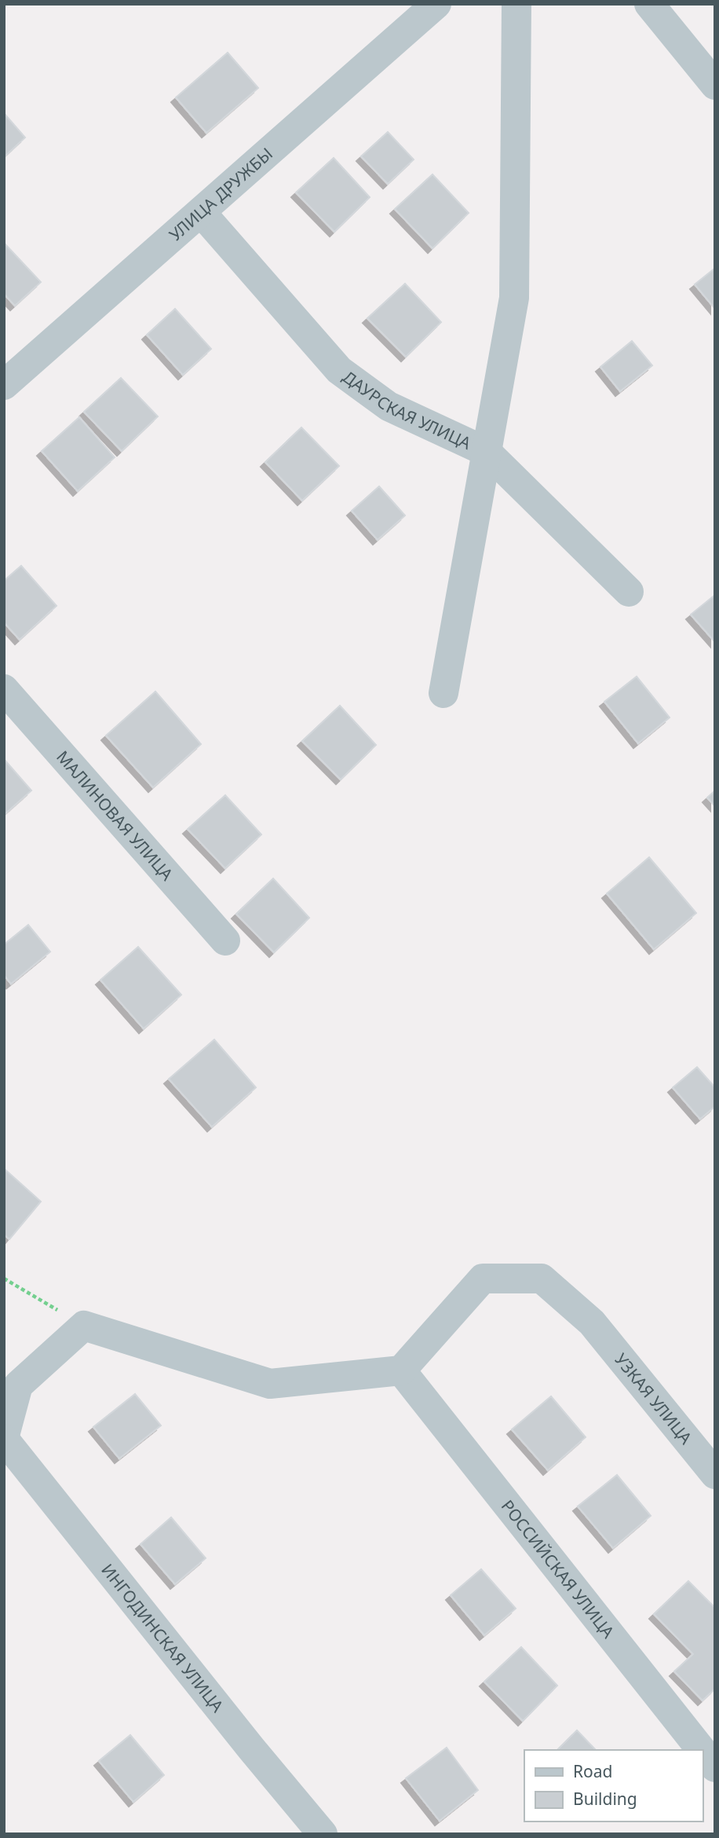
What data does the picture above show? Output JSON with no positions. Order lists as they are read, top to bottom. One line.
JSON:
{"streets":{"street":["УЛИЦА ДРУЖБЫ","ДАУРСКАЯ УЛИЦА","МАЛИНОВАЯ УЛИЦА","УЗКАЯ УЛИЦА","РОССИЙСКАЯ УЛИЦА","ИНГОДИНСКАЯ УЛИЦА"]},"crossings":[["УЛИЦА ДРУЖБЫ","ДАУРСКАЯ УЛИЦА"],["УЗКАЯ УЛИЦА","РОССИЙСКАЯ УЛИЦА"]],"legend":["Road","Building"]}
